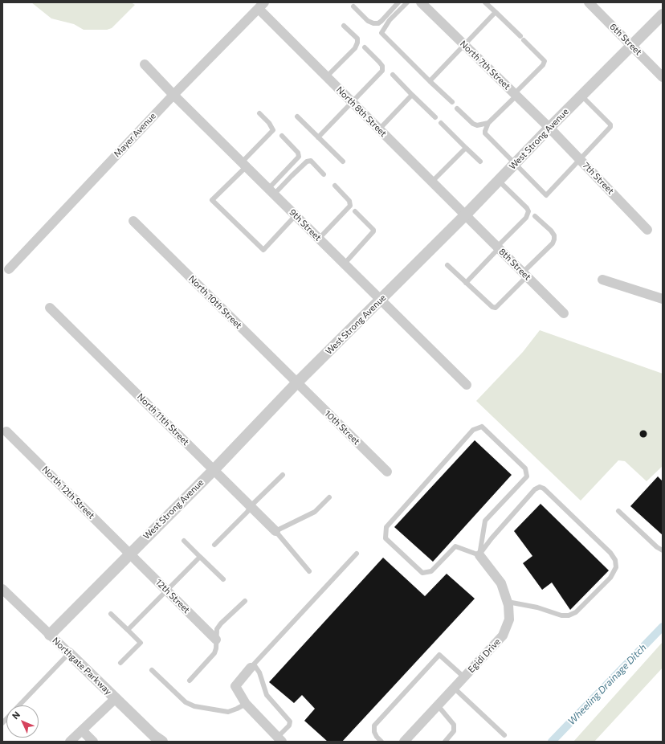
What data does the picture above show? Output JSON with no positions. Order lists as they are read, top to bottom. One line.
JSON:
{"streets":{"street":["6th Street","North 7th Street","North 8th Street","Mayer Avenue","West Strong Avenue","7th Street","9th Street","8th Street","North 10th Street","North 11th Street","10th Street","North 12th Street","12th Street","Egidi Drive","Northgate Parkway"]},"crossings":[["6th Street","West Strong Avenue"],["North 7th Street","West Strong Avenue"],["North 7th Street","7th Street"],["North 8th Street","Mayer Avenue"],["North 8th Street","West Strong Avenue"],["North 8th Street","8th Street"],["Mayer Avenue","9th Street"],["West Strong Avenue","7th Street"],["West Strong Avenue","9th Street"],["West Strong Avenue","8th Street"],["West Strong Avenue","North 10th Street"],["West Strong Avenue","North 11th Street"],["West Strong Avenue","10th Street"],["West Strong Avenue","North 12th Street"],["West Strong Avenue","12th Street"],["West Strong Avenue","Northgate Parkway"],["North 10th Street","10th Street"],["North 12th Street","12th Street"]],"water":["Wheeling Drainage Ditch"],"north":"top left"}
